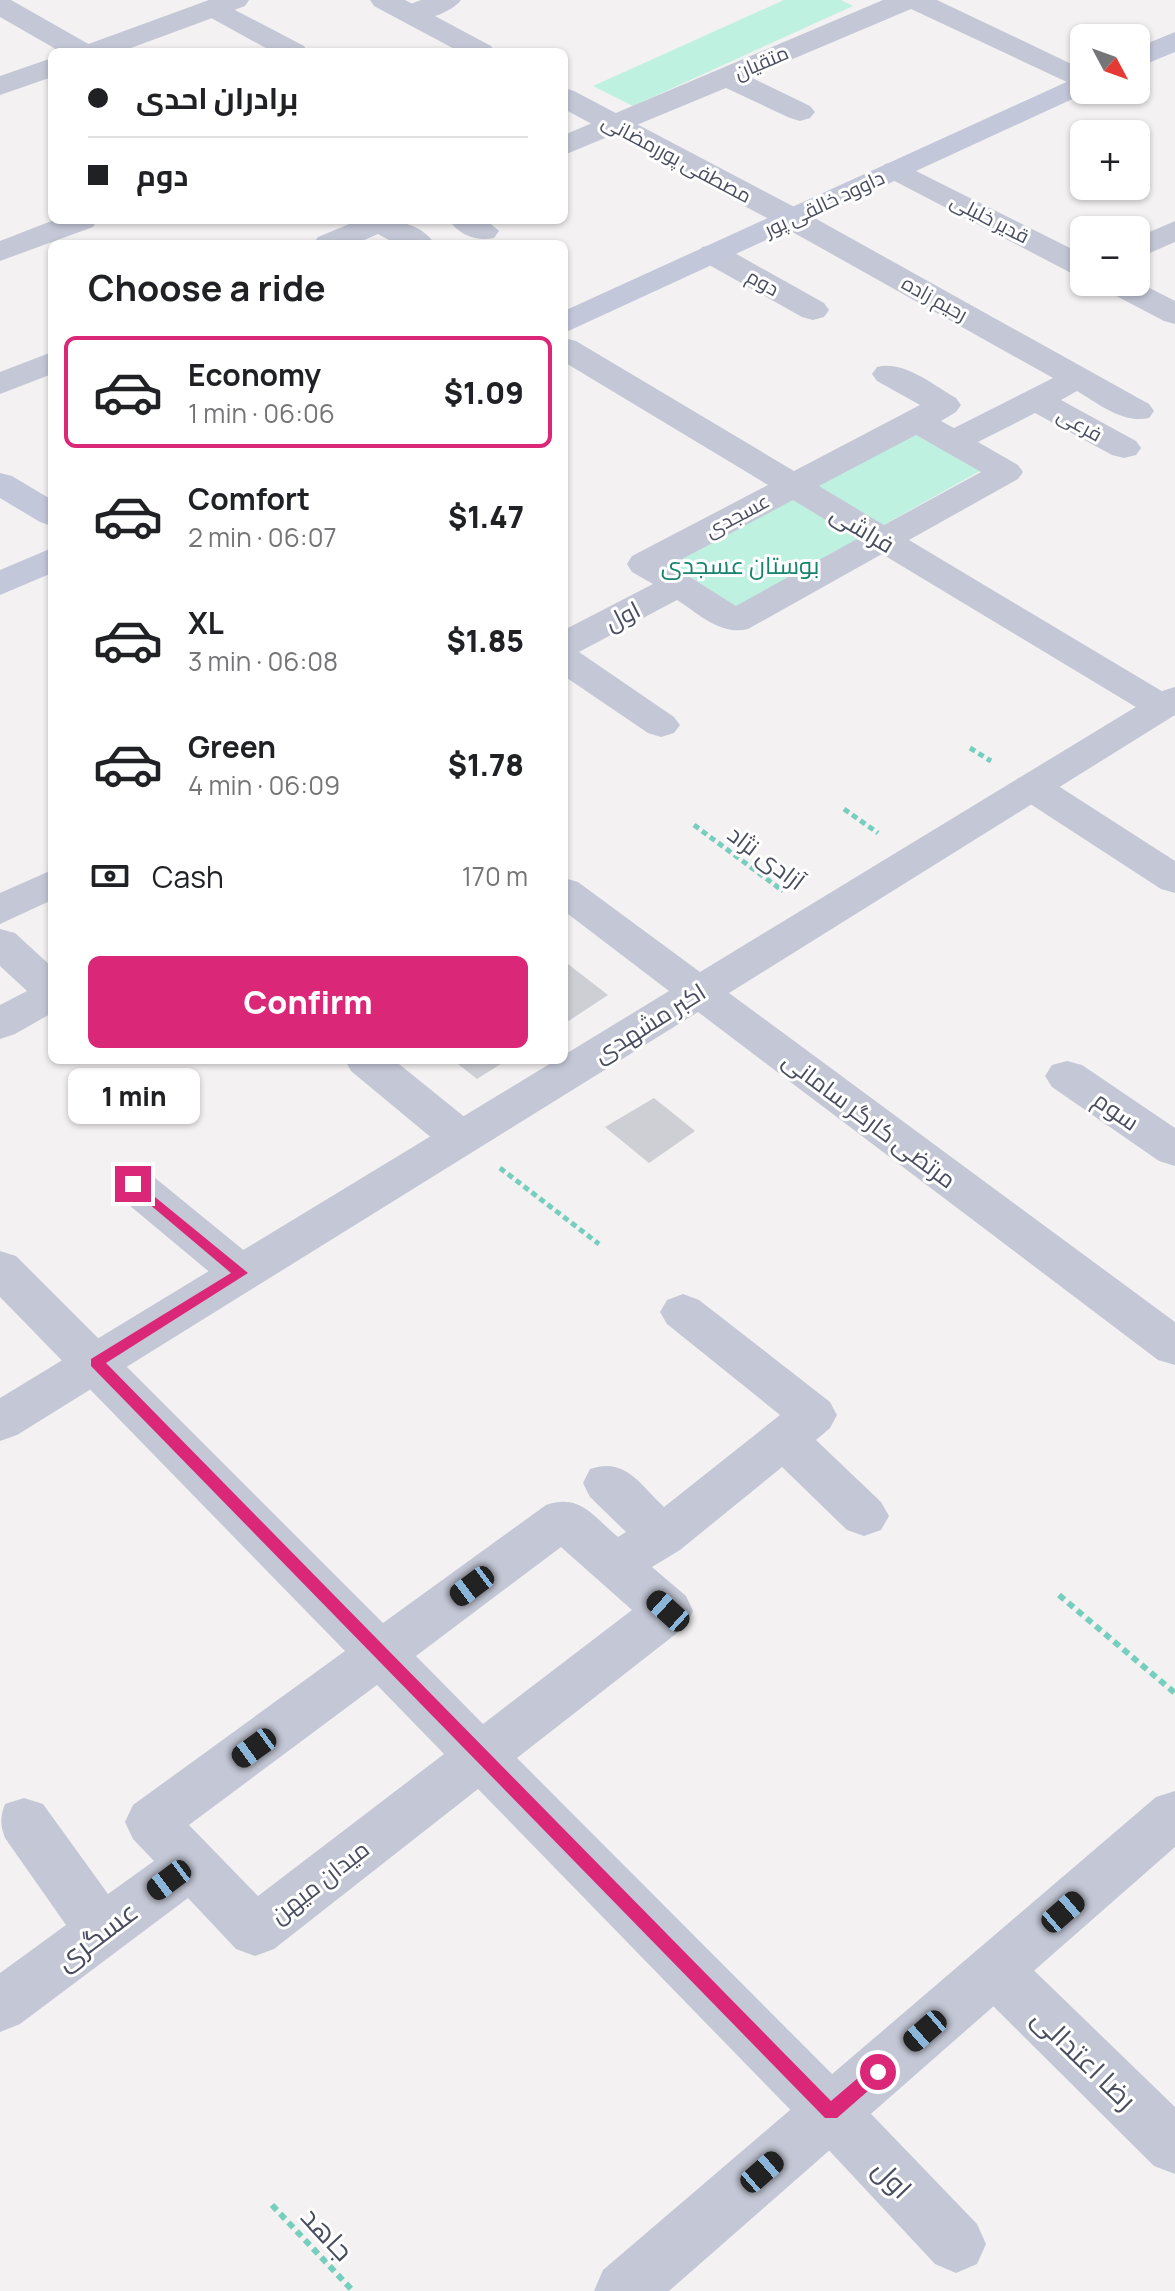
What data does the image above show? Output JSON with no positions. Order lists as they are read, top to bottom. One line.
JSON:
{"streets":{"main road":["داوود خالقی پور"],"street":["متقیان","مصطفی پوررمضانی","قدیر خلیلی","دوم","رحیم زاده","فرعی","عسجدی","فراشی","اول","اکبر مشهدی","سوم","مرتضی کارگر سامانی","میدان میهن","عسگری","رضا اعتدالی"],"path":["آزادی نژاد","جاهد"]},"crossings":[["متقیان","مصطفی پوررمضانی"],["مصطفی پوررمضانی","داوود خالقی پور"],["مصطفی پوررمضانی","رحیم زاده"],["داوود خالقی پور","قدیر خلیلی"],["داوود خالقی پور","دوم"],["داوود خالقی پور","رحیم زاده"],["عسجدی","فراشی"],["عسجدی","اول"],["فراشی","اکبر مشهدی"],["اول","اکبر مشهدی"],["اول","میدان میهن"],["آزادی نژاد","اکبر مشهدی"],["اکبر مشهدی","مرتضی کارگر سامانی"],["میدان میهن","عسگری"]],"parks":["بوستان عسجدی"],"north":"bottom right","page":{"map_buttons":["+","−"],"banner":["برادران احدی","دوم"],"heading":"Choose a ride","list":[{"name":"Economy","note":"1 min · 06:06","value":"$1.09"},{"name":"Comfort","note":"2 min · 06:07","value":"$1.47"},{"name":"XL","note":"3 min · 06:08","value":"$1.85"},{"name":"Green","note":"4 min · 06:09","value":"$1.78"}],"pay":["Cash","170 m"],"buttons":"Confirm","bubble":"1 min"}}
